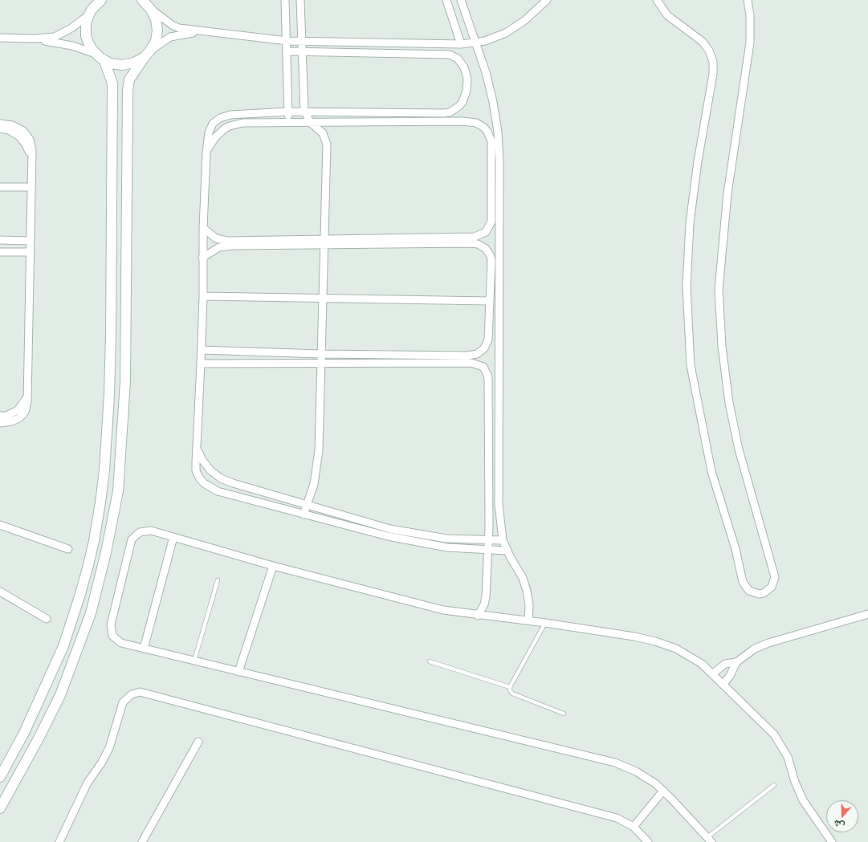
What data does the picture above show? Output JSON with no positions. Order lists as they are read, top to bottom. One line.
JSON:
{"north":"bottom"}
